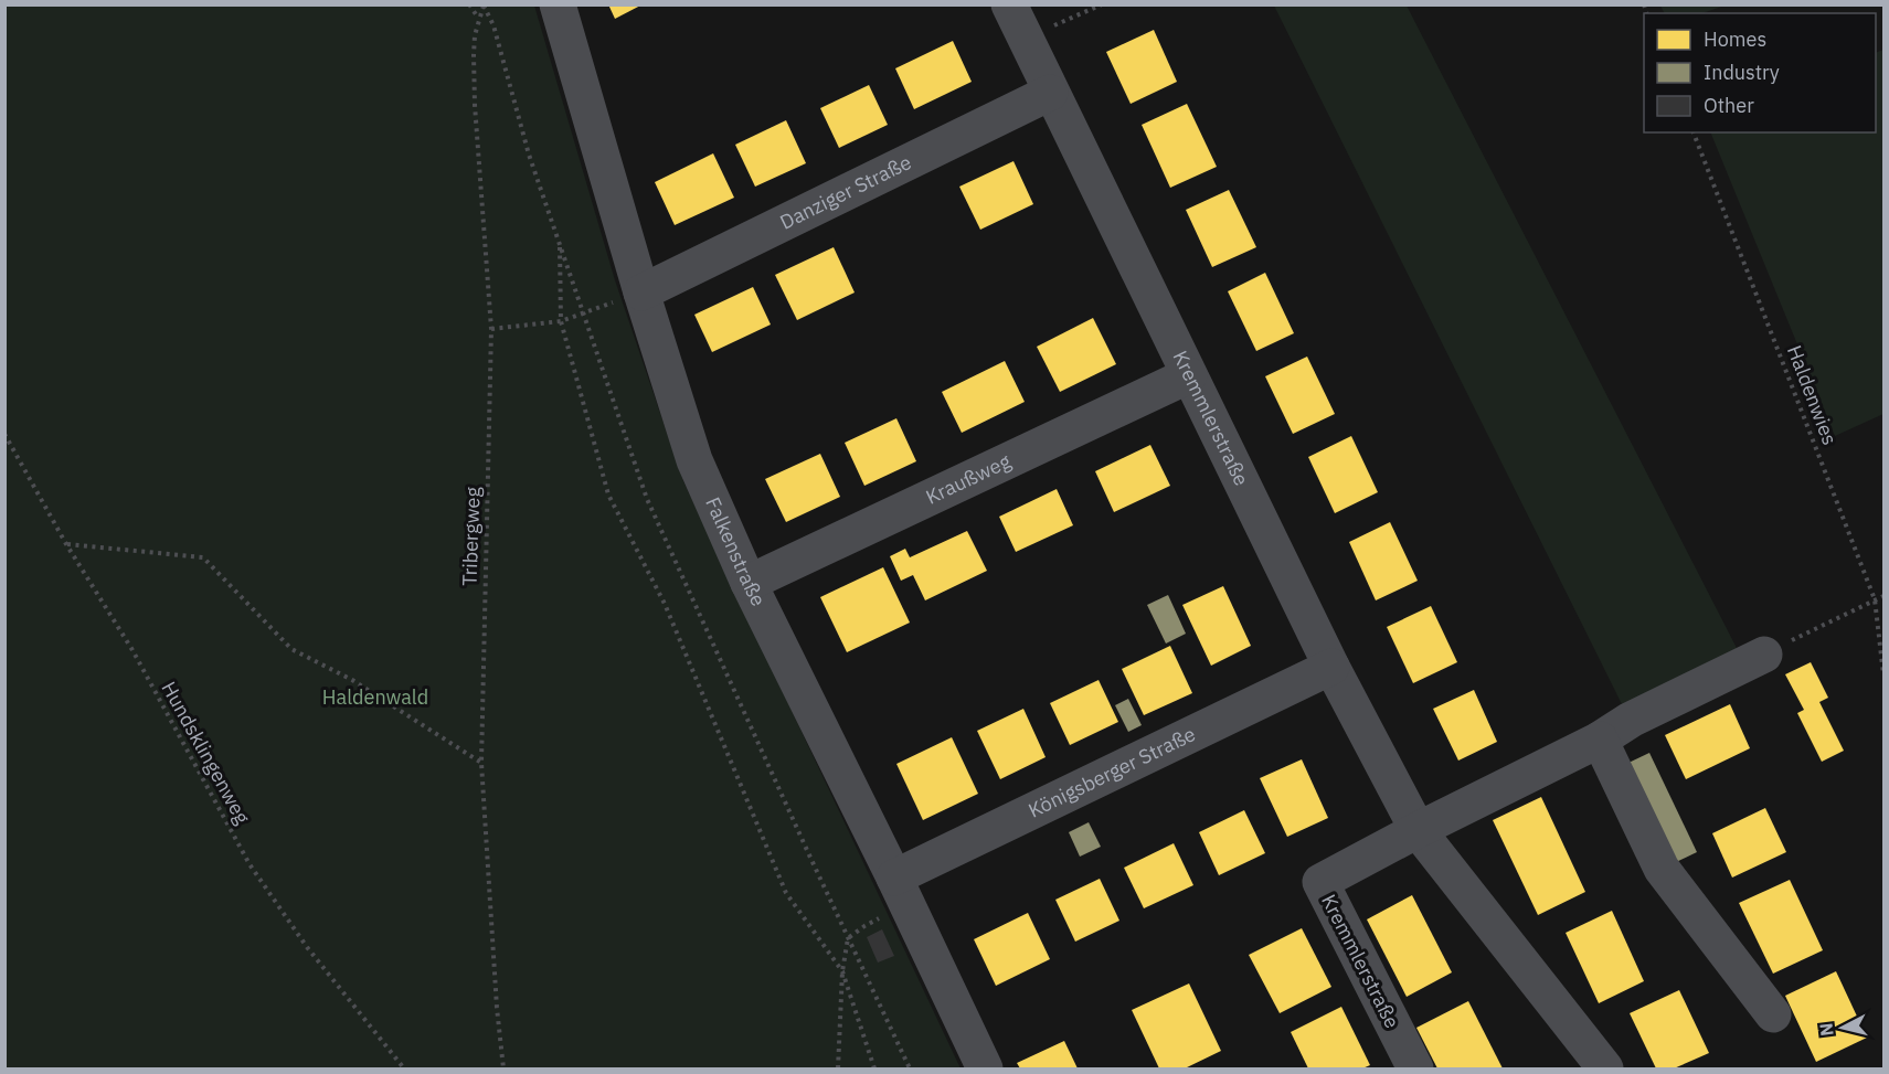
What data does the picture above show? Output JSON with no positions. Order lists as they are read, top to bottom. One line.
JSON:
{"streets":{"street":["Danziger Straße","Kremmlerstraße","Kraußweg","Falkenstraße","Königsberger Straße"],"path":["Haldenwies","Tribergweg","Hundsklingenweg"]},"crossings":[["Danziger Straße","Kremmlerstraße"],["Danziger Straße","Falkenstraße"],["Kremmlerstraße","Kraußweg"],["Kremmlerstraße","Königsberger Straße"],["Kraußweg","Falkenstraße"],["Falkenstraße","Königsberger Straße"]],"parks":["Haldenwald"],"legend":["Homes","Industry","Other"],"north":"left"}
